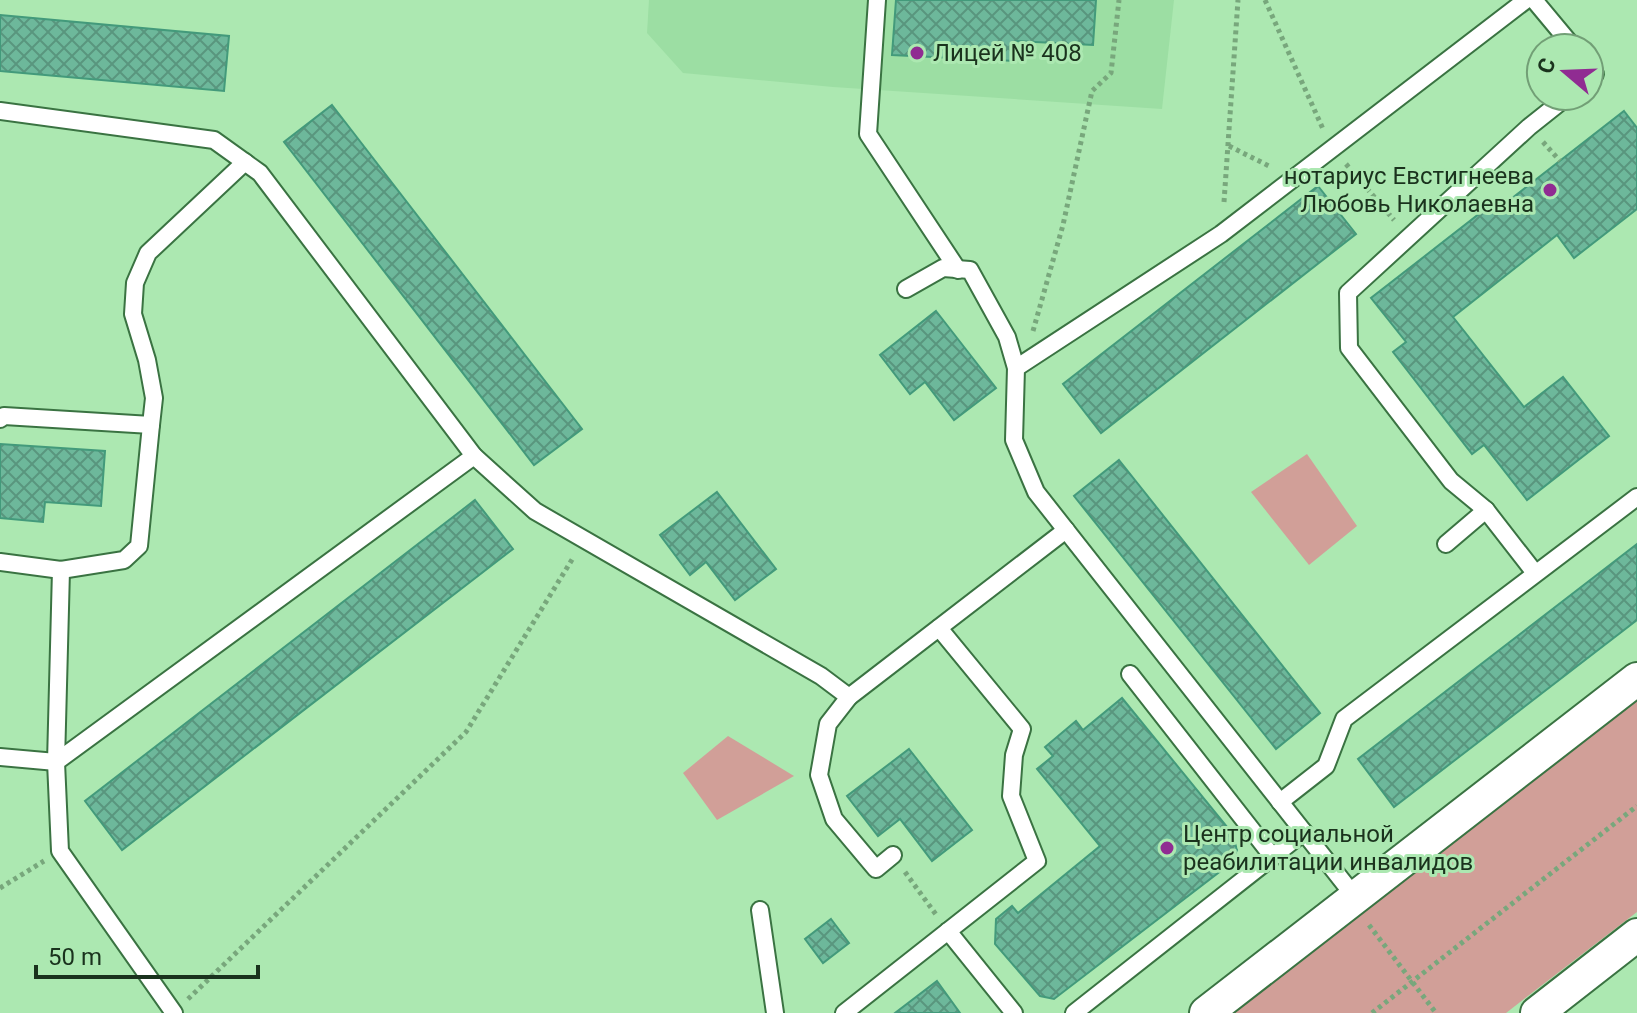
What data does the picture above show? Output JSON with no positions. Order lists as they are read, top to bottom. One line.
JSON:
{"places":["Лицей № 408","нотариус Евстигнеева Любовь Николаевна","Центр социальной реабилитации инвалидов"],"scale_bar":"50 m","north":"left"}
